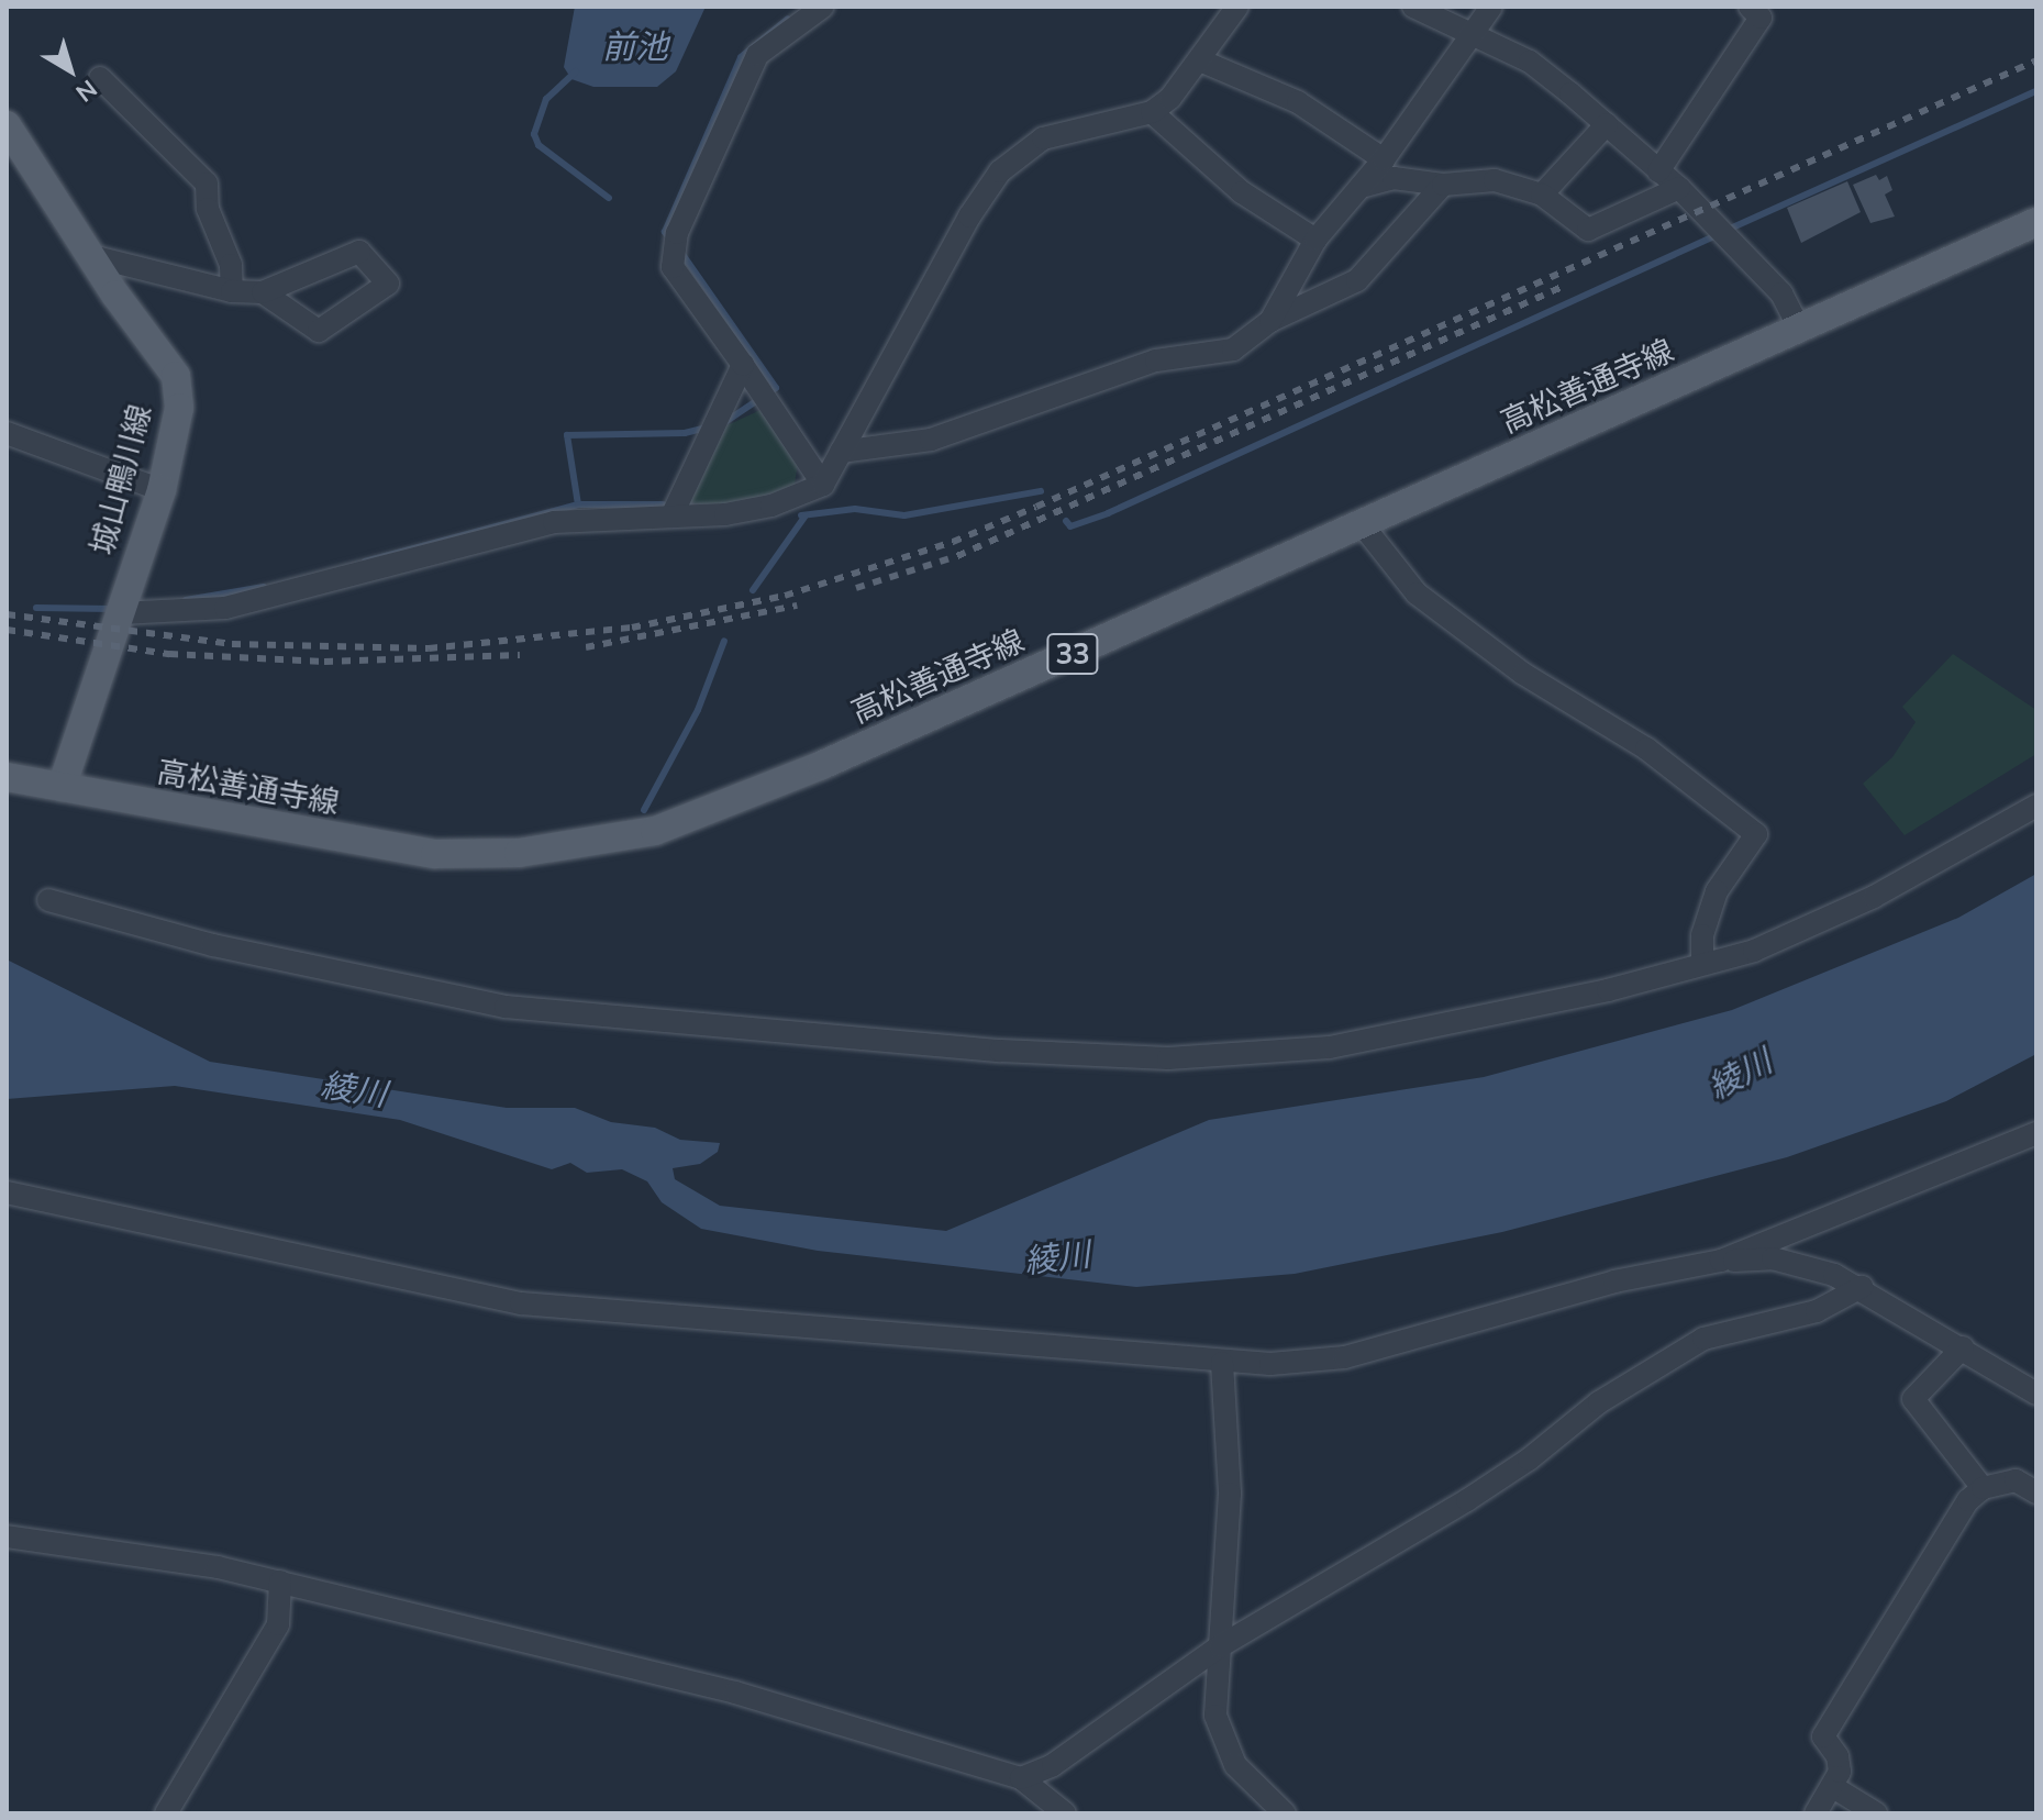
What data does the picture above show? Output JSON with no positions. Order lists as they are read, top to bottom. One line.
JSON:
{"streets":{"main road":["高松善通寺線","城山鴨川線","33"]},"crossings":[["高松善通寺線","城山鴨川線"]],"water":["前池","綾川"],"north":"bottom right"}
